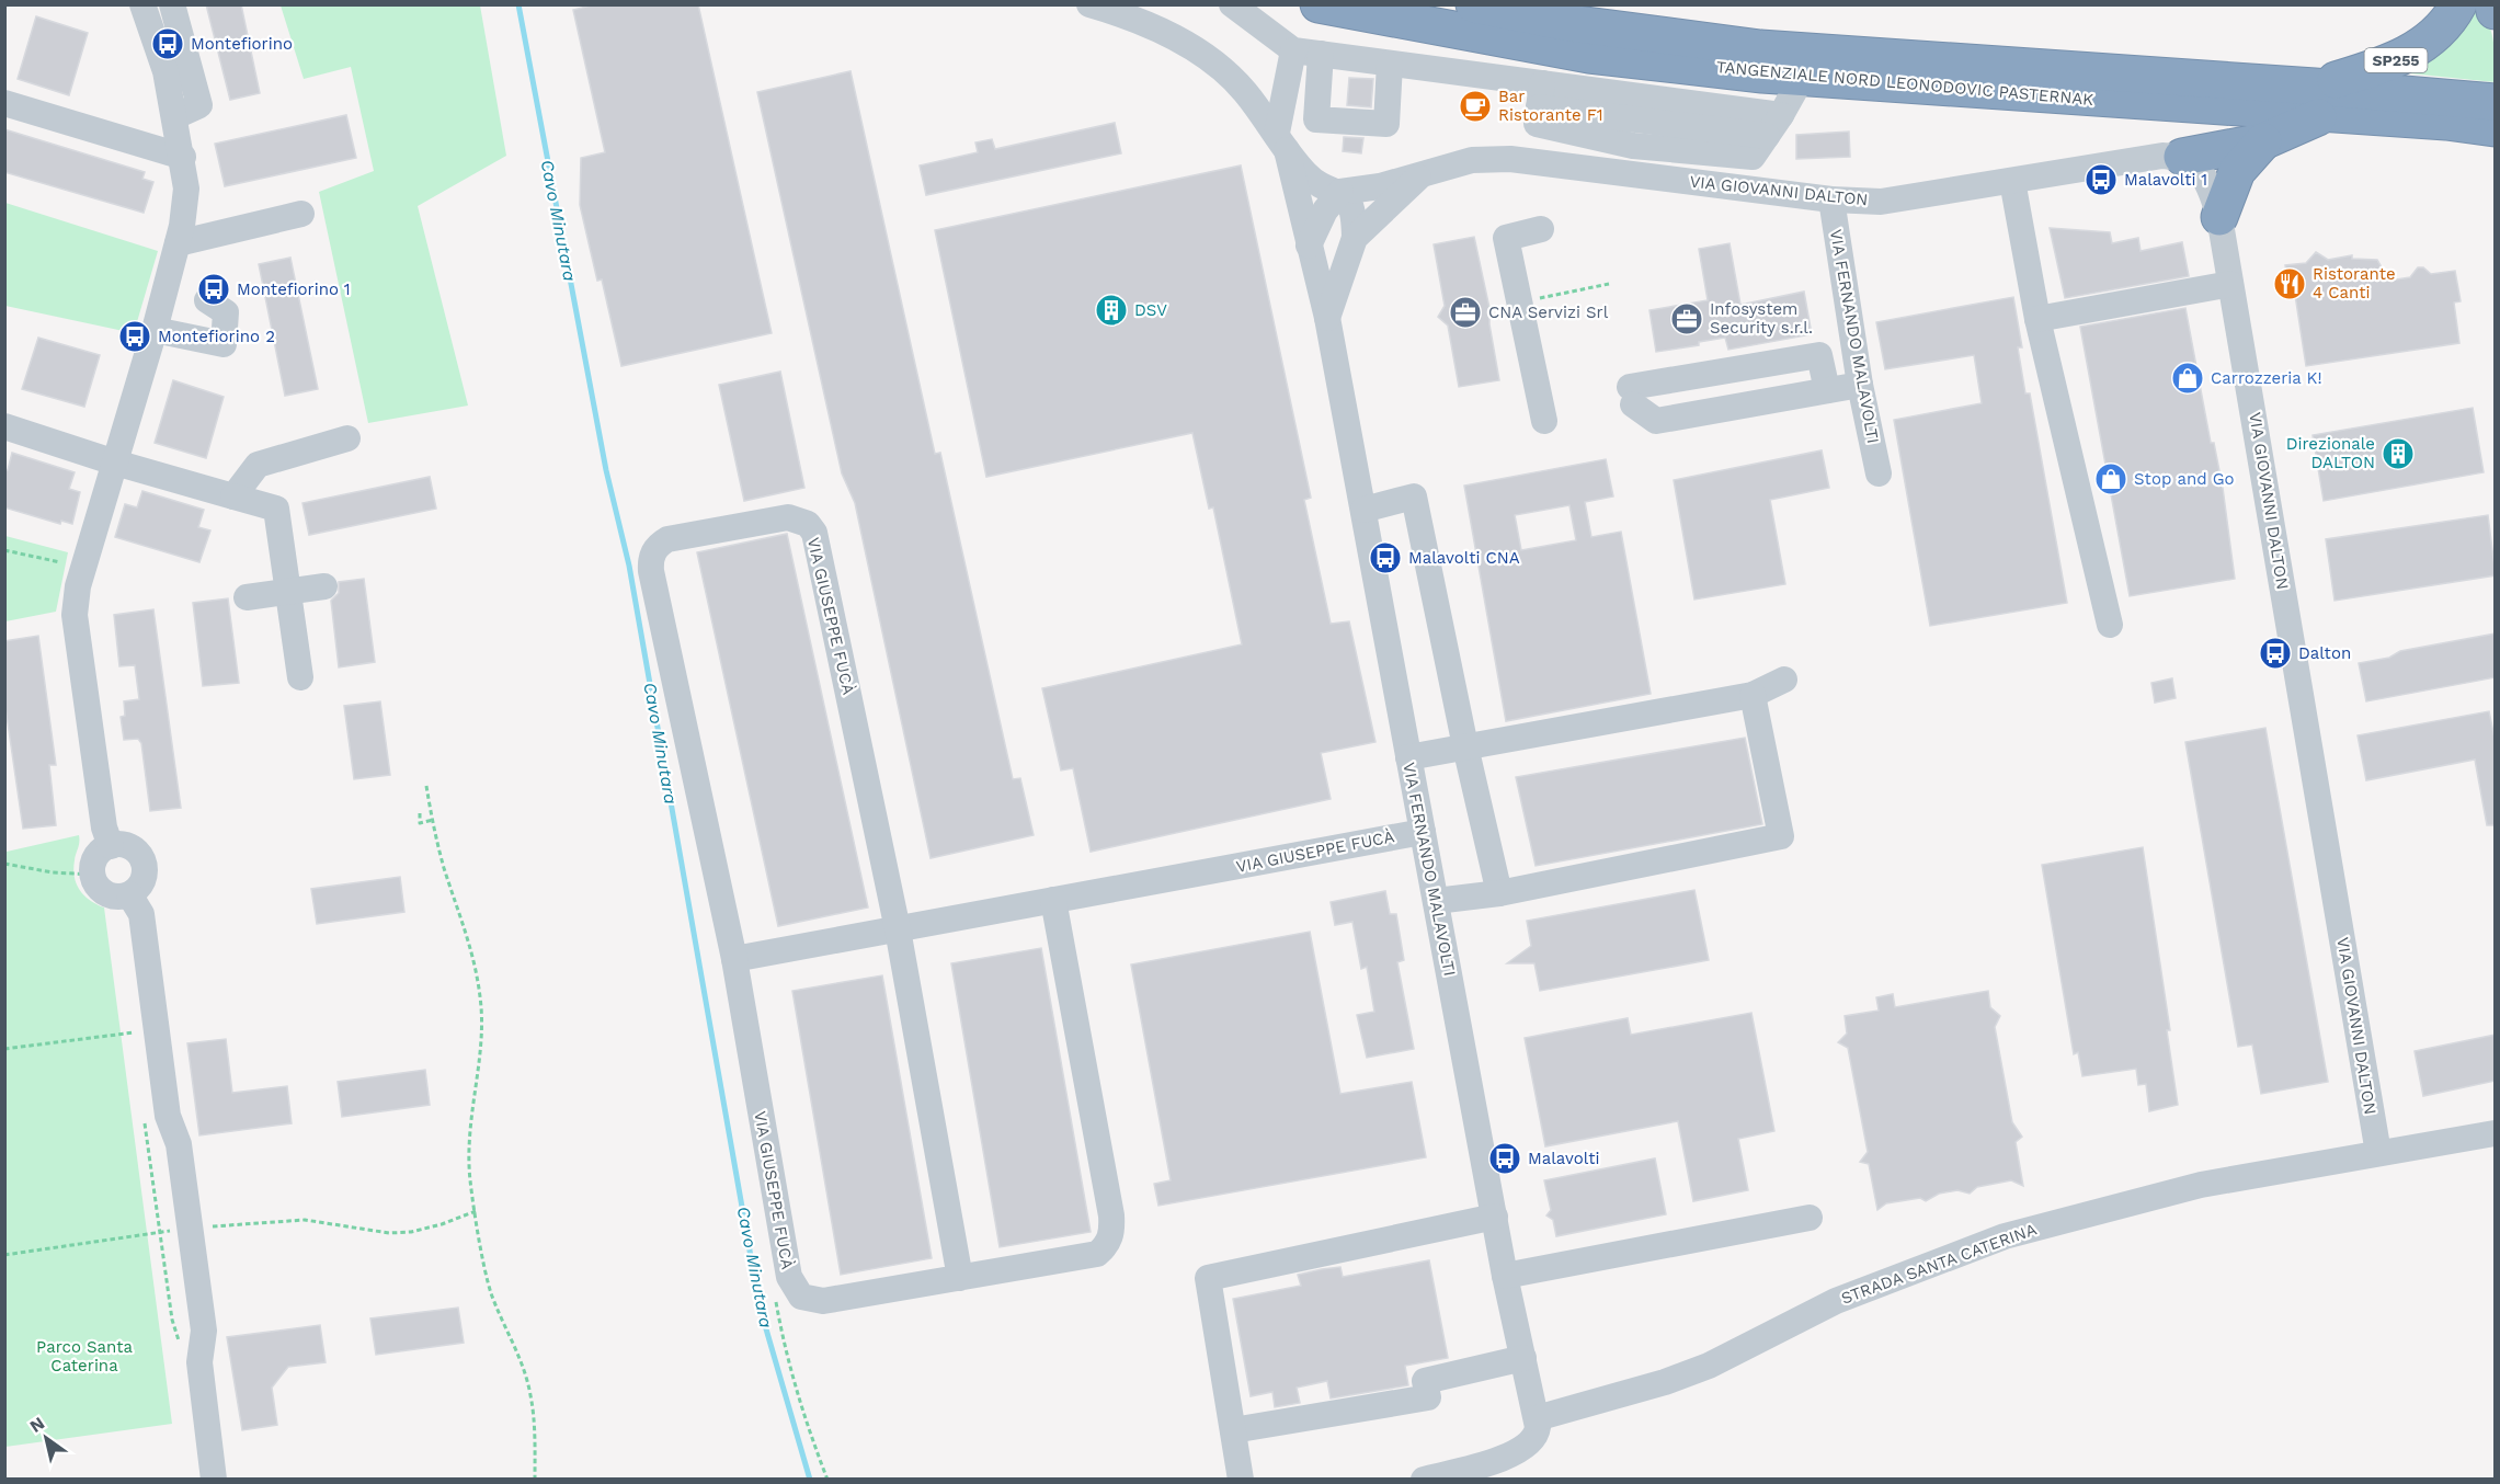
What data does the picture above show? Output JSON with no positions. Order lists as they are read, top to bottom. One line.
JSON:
{"streets":{"highway":["SP255","TANGENZIALE NORD LEONODOVIC PASTERNAK"],"street":["VIA GIOVANNI DALTON","VIA FERNANDO MALAVOLTI","VIA GIUSEPPE FUCÀ","STRADA SANTA CATERINA"]},"crossings":[["SP255","TANGENZIALE NORD LEONODOVIC PASTERNAK"],["VIA GIOVANNI DALTON","VIA FERNANDO MALAVOLTI"],["VIA GIOVANNI DALTON","STRADA SANTA CATERINA"],["VIA FERNANDO MALAVOLTI","VIA GIUSEPPE FUCÀ"],["VIA FERNANDO MALAVOLTI","STRADA SANTA CATERINA"]],"water":["Cavo Minutara"],"parks":["Parco Santa Caterina"],"places":{"bus stop":["Montefiorino","Malavolti 1","Montefiorino 1","Montefiorino 2","Malavolti CNA","Dalton","Malavolti"],"cafe":["Bar Ristorante F1"],"restaurant":["Ristorante 4 Canti"],"building":["DSV","Direzionale DALTON"],"office":["CNA Servizi Srl","Infosystem Security s.r.l."],"shop":["Carrozzeria K!","Stop and Go"]},"north":"top left"}
